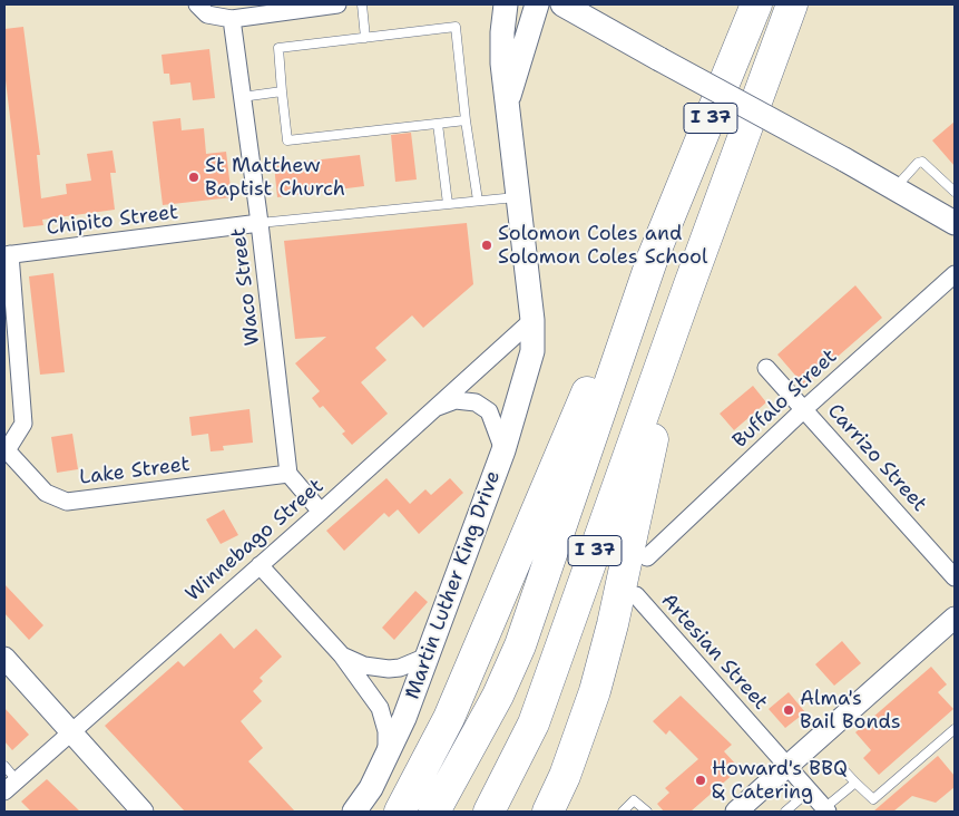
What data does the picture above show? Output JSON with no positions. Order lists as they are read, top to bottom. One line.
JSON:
{"streets":{"highway":["I 37"],"main road":["Martin Luther King Drive"],"street":["Chipito Street","Waco Street","Buffalo Street","Carrizo Street","Lake Street","Winnebago Street","Artesian Street"]},"crossings":[["Chipito Street","Waco Street"],["Chipito Street","Lake Street"],["Waco Street","Lake Street"],["Buffalo Street","Carrizo Street"],["Winnebago Street","Martin Luther King Drive"]],"places":["St Matthew Baptist Church","Solomon Coles and Solomon Coles School","Alma's Bail Bonds","Howard's BBQ & Catering"]}
